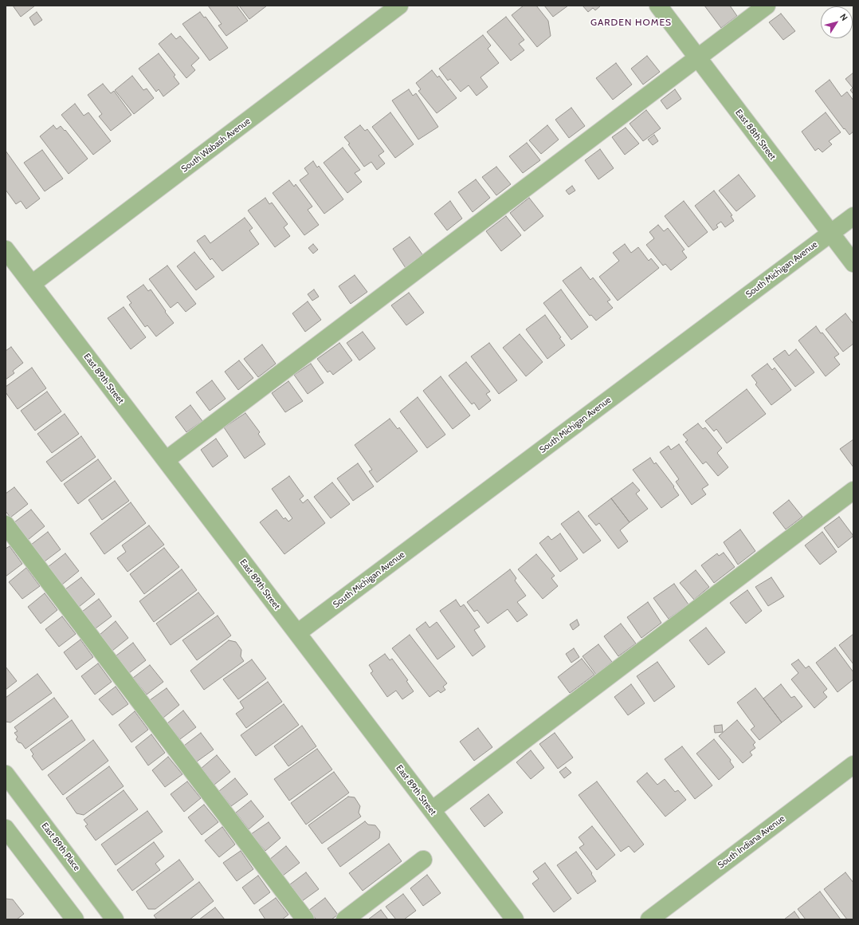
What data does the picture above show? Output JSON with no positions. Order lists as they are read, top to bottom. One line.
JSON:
{"streets":{"street":["East 88th Street","South Wabash Avenue","South Michigan Avenue","East 89th Street","South Indiana Avenue","East 89th Place"]},"crossings":[["East 88th Street","South Michigan Avenue"],["South Wabash Avenue","East 89th Street"],["South Michigan Avenue","East 89th Street"]],"districts":["GARDEN HOMES"],"north":"top right"}
